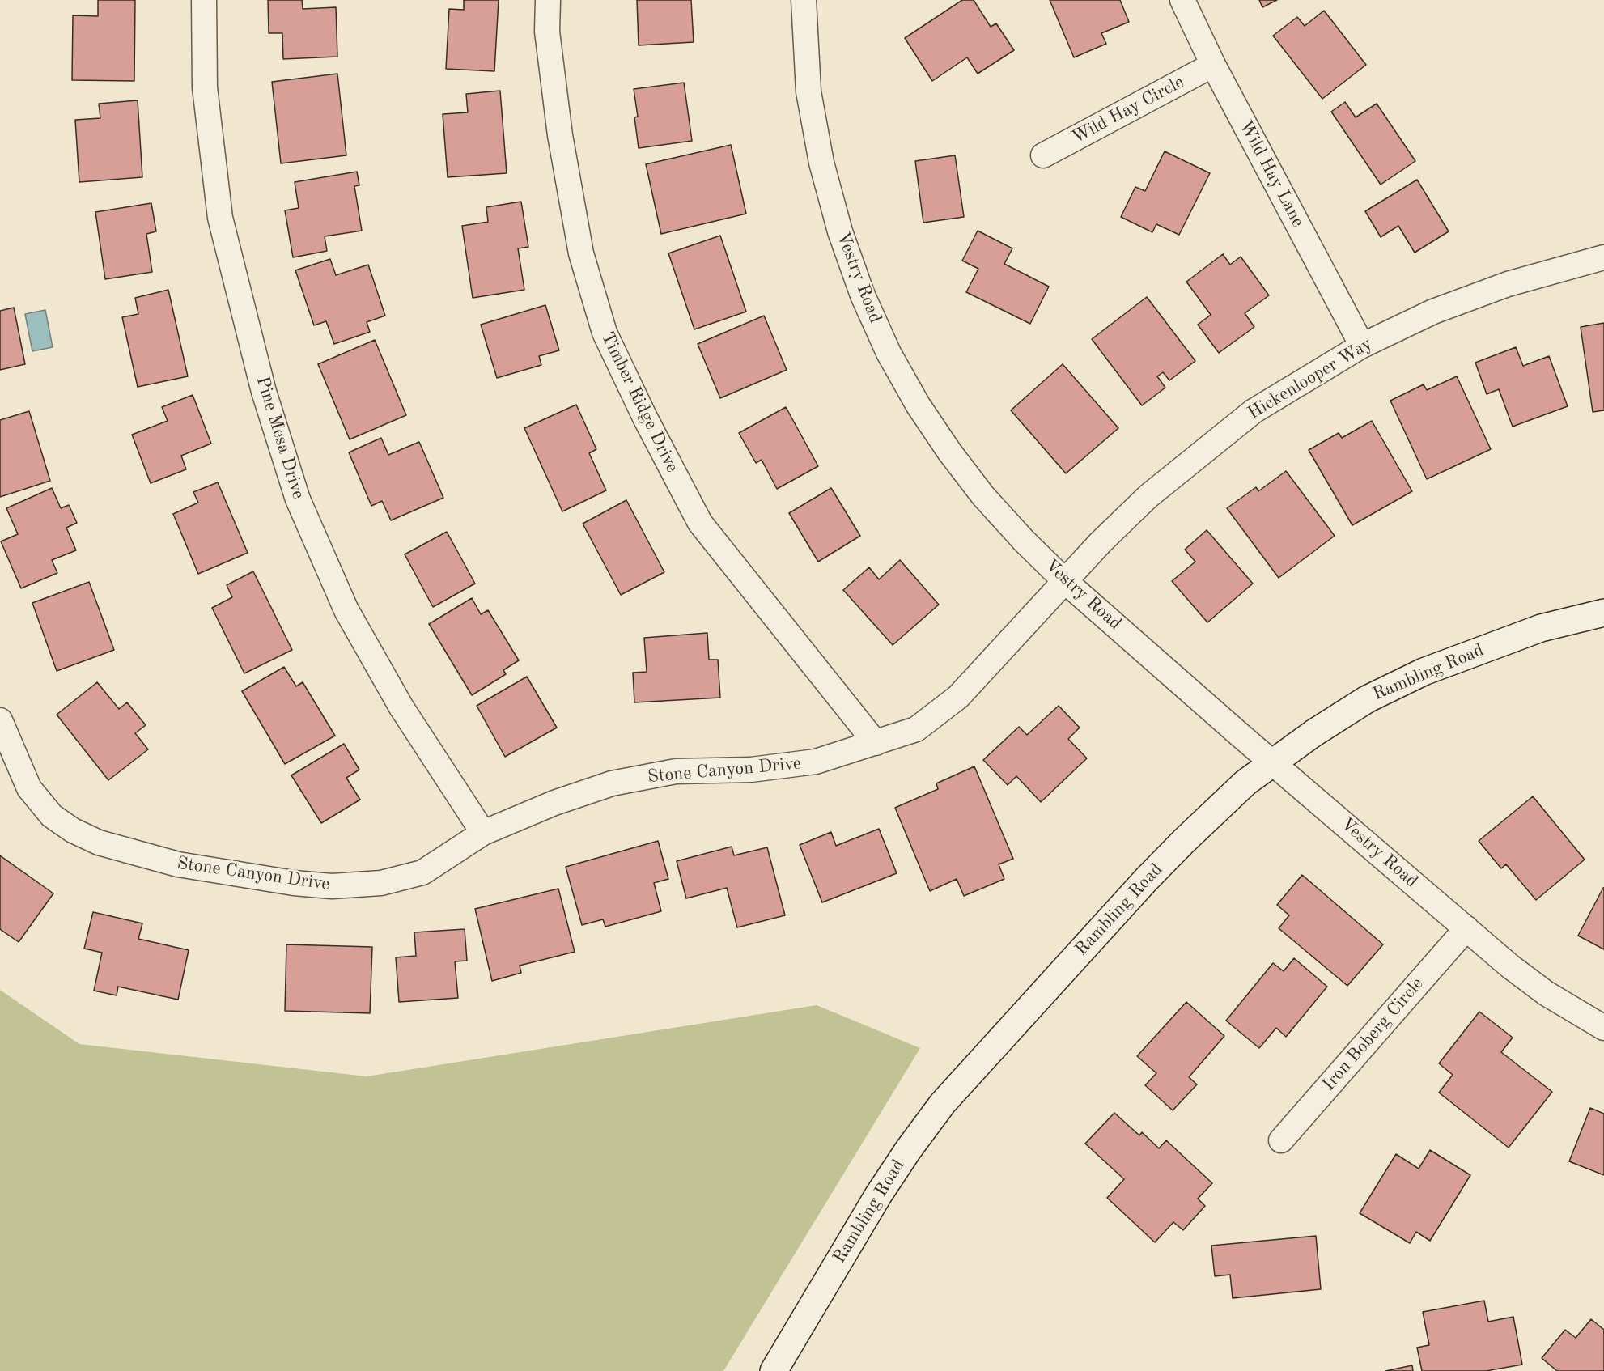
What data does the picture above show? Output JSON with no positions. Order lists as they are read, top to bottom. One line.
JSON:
{"streets":{"street":["Wild Hay Circle","Wild Hay Lane","Vestry Road","Hickenlooper Way","Timber Ridge Drive","Pine Mesa Drive","Rambling Road","Stone Canyon Drive","Iron Boberg Circle"]},"crossings":[["Wild Hay Circle","Wild Hay Lane"],["Wild Hay Lane","Hickenlooper Way"],["Vestry Road","Hickenlooper Way"],["Vestry Road","Rambling Road"],["Vestry Road","Stone Canyon Drive"],["Vestry Road","Iron Boberg Circle"],["Hickenlooper Way","Stone Canyon Drive"],["Timber Ridge Drive","Stone Canyon Drive"],["Pine Mesa Drive","Stone Canyon Drive"]]}
